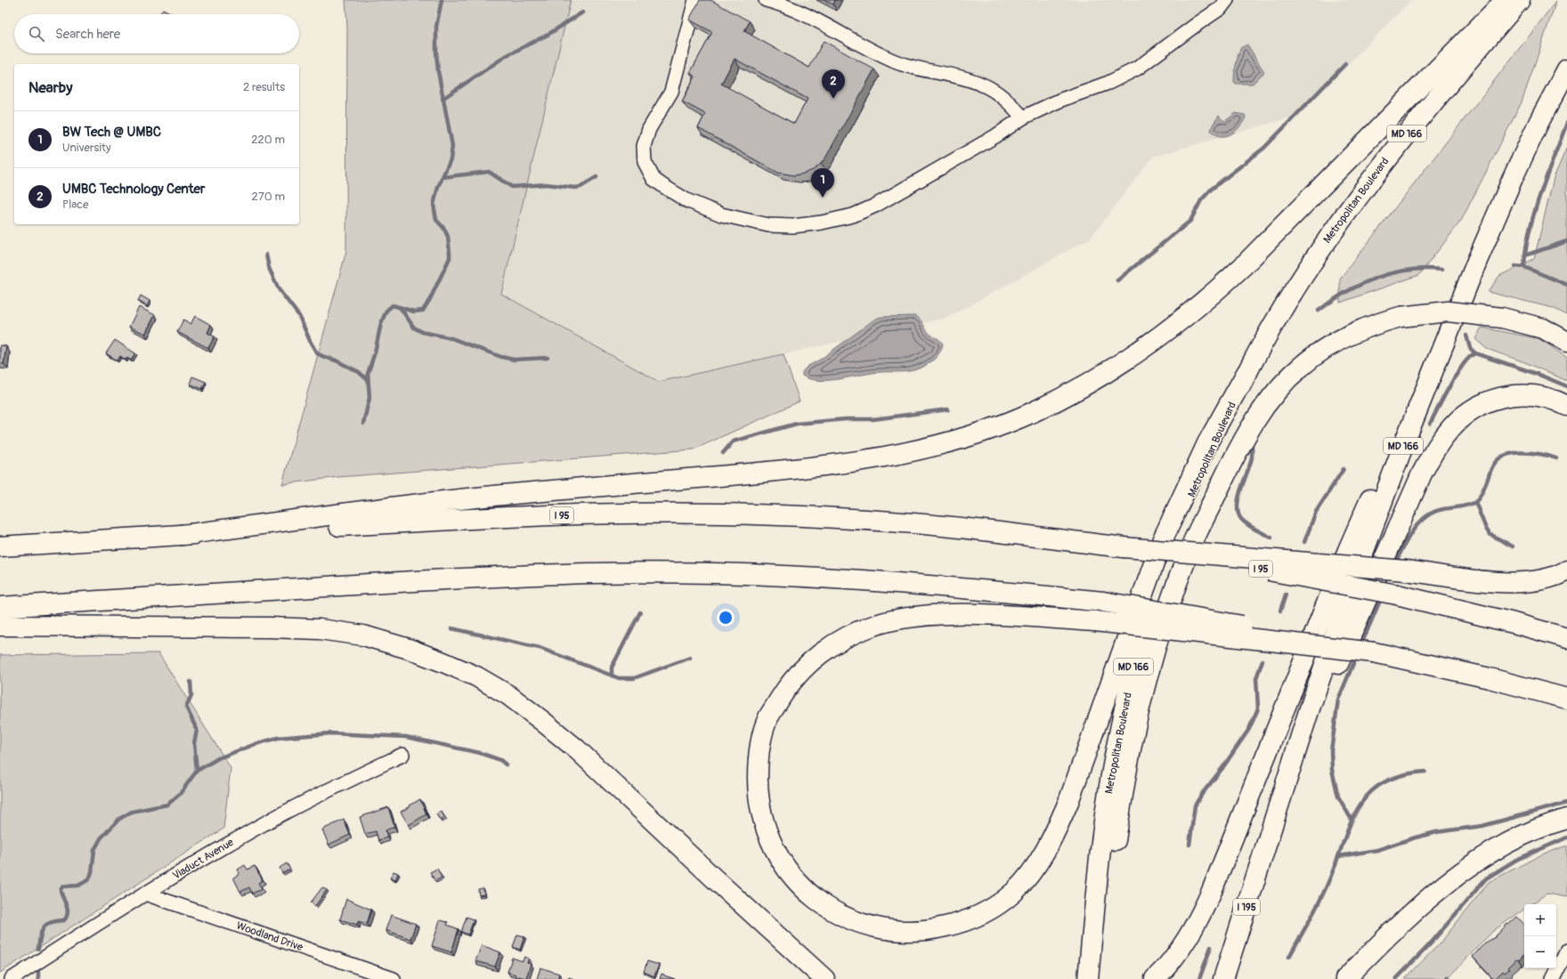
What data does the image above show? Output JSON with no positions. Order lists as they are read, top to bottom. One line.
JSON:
{"streets":{"highway":["MD 166","Metropolitan Boulevard","I 95","I 195"],"street":["Viaduct Avenue","Woodland Drive"]},"crossings":[["MD 166","I 195"],["Viaduct Avenue","Woodland Drive"]],"page":{"search":"Search here","heading":["Nearby","2 results"],"pins":["2","1"],"list":[{"mark":"1","name":"BW Tech @ UMBC","note":"University","value":"220 m"},{"mark":"2","name":"UMBC Technology Center","note":"Place","value":"270 m"}],"map_buttons":["+","−"]}}
